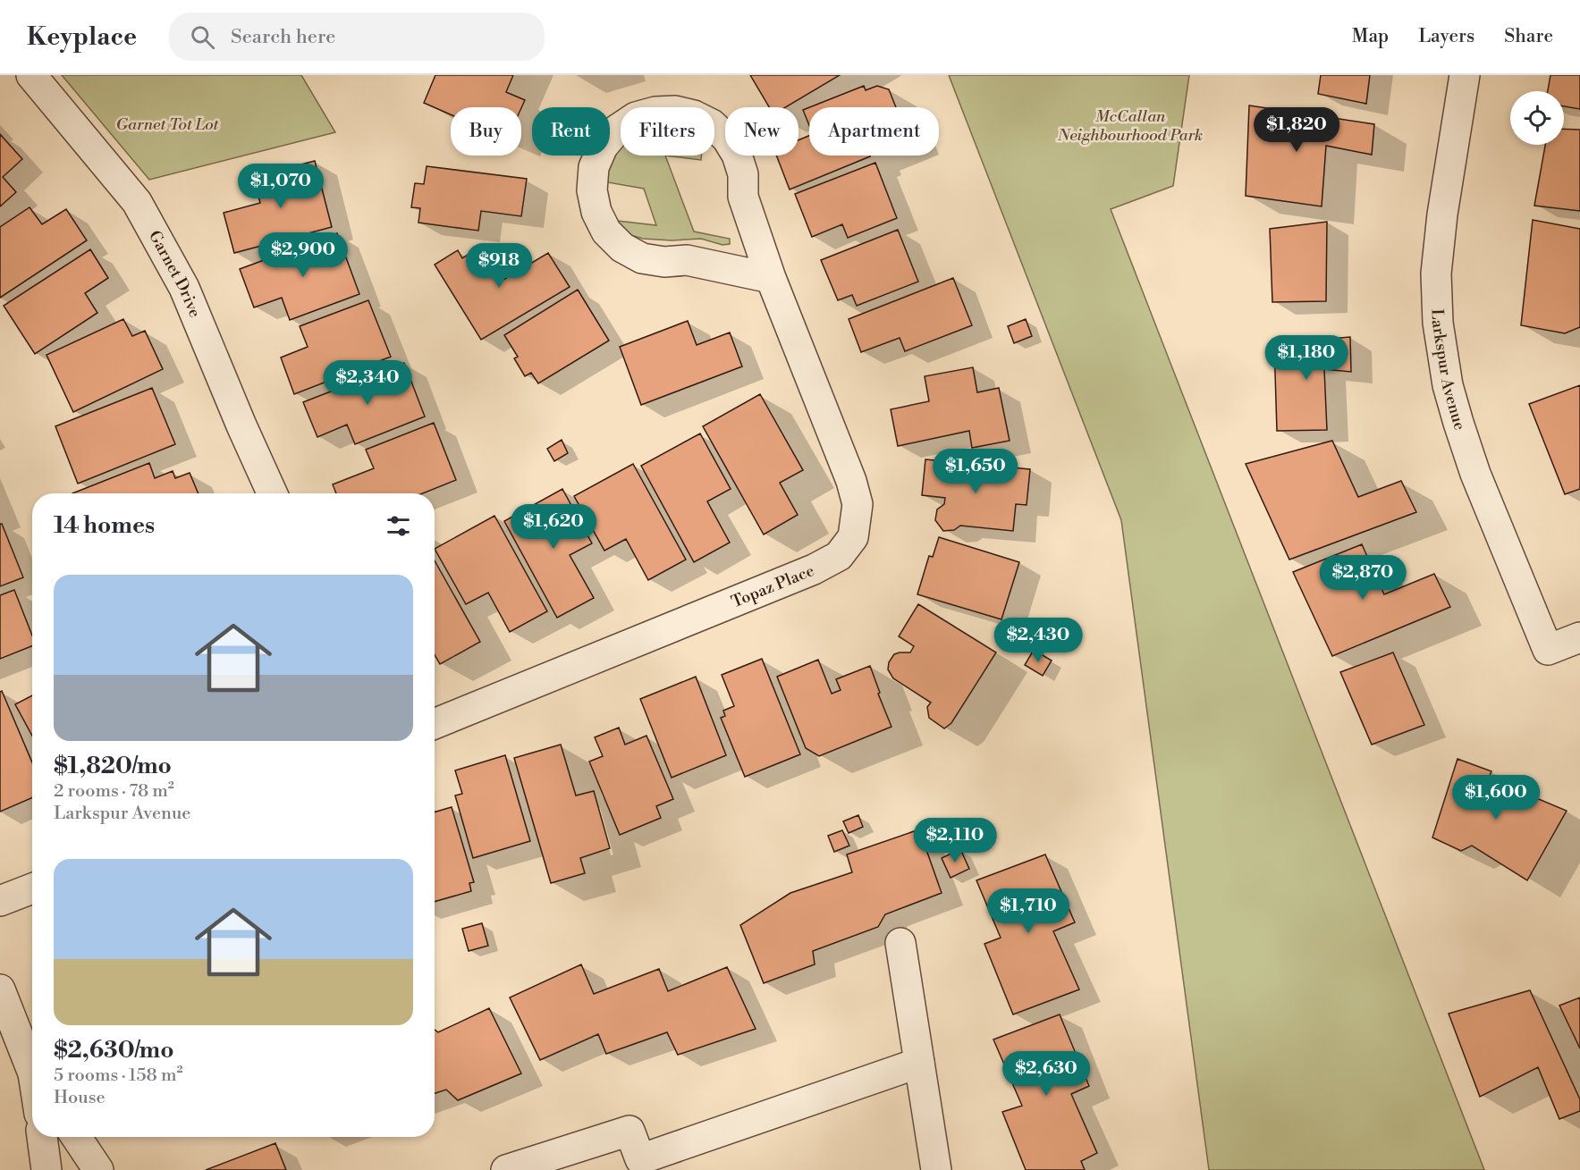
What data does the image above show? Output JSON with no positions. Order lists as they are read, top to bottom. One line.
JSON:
{"streets":{"street":["Garnet Drive","Larkspur Avenue","Topaz Place"]},"parks":["McCallan Neighbourhood Park","Garnet Tot Lot"],"page":{"header":"Keyplace","search":"Search here","nav":["Map","Layers","Share"],"price":["$1,820","$1,070","$2,900","$918","$1,180","$2,340","$1,650","$1,620","$2,870","$2,430","$1,600","$2,110","$1,710","$2,630"],"chip":["Buy","Rent","Filters","New","Apartment"],"heading":"14 homes","list":[{"name":"$1,820/mo","note":"2 rooms · 78 m² · Larkspur Avenue"},{"name":"$2,630/mo","note":"5 rooms · 158 m² · House"}]}}
